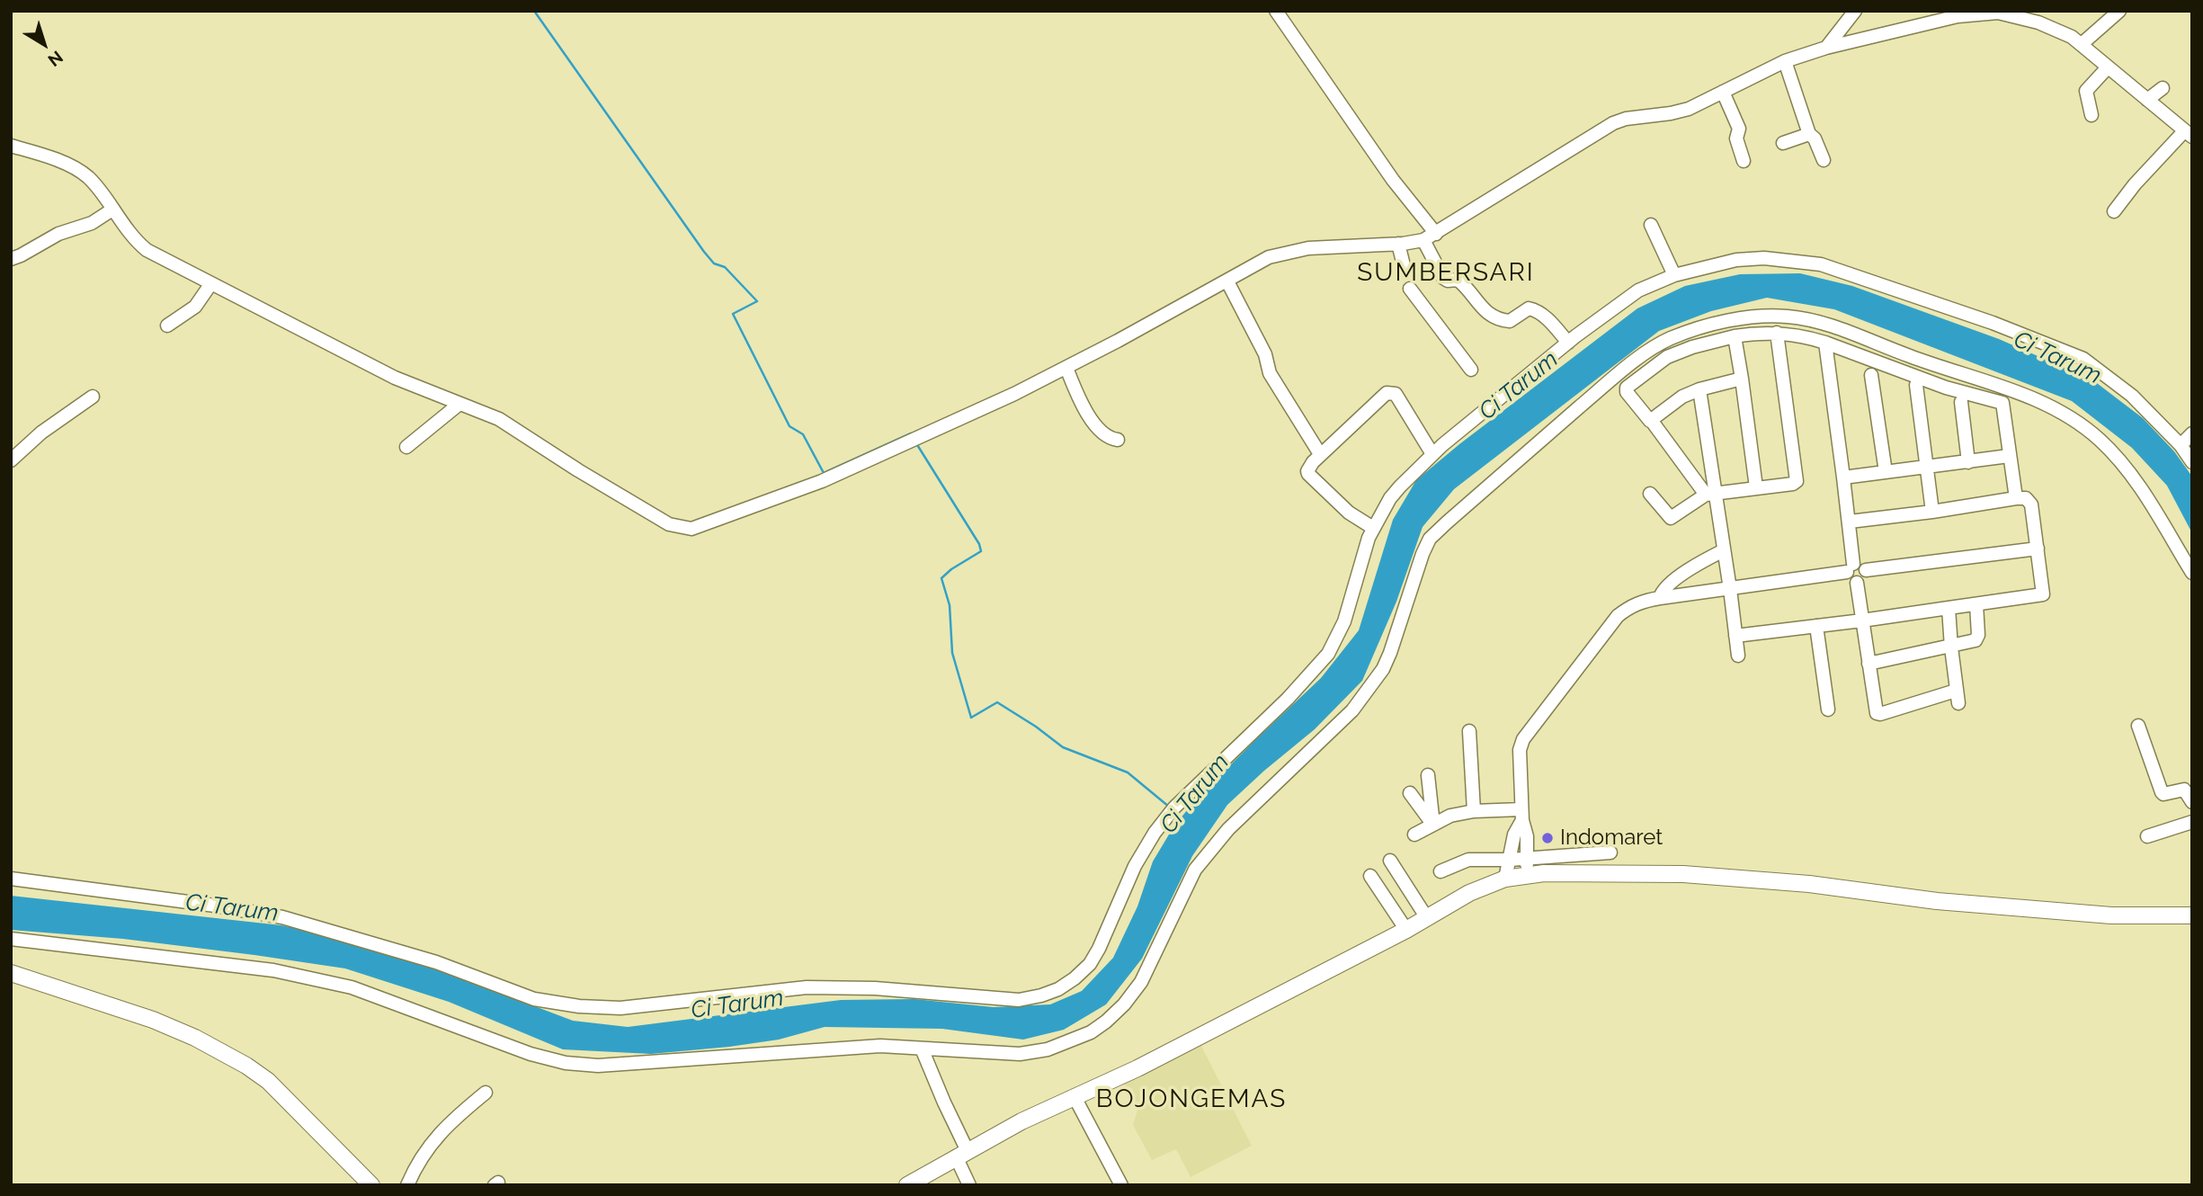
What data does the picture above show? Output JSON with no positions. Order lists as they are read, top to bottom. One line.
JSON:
{"districts":["SUMBERSARI","BOJONGEMAS"],"water":["Ci Tarum"],"places":["Indomaret"],"north":"bottom right"}
